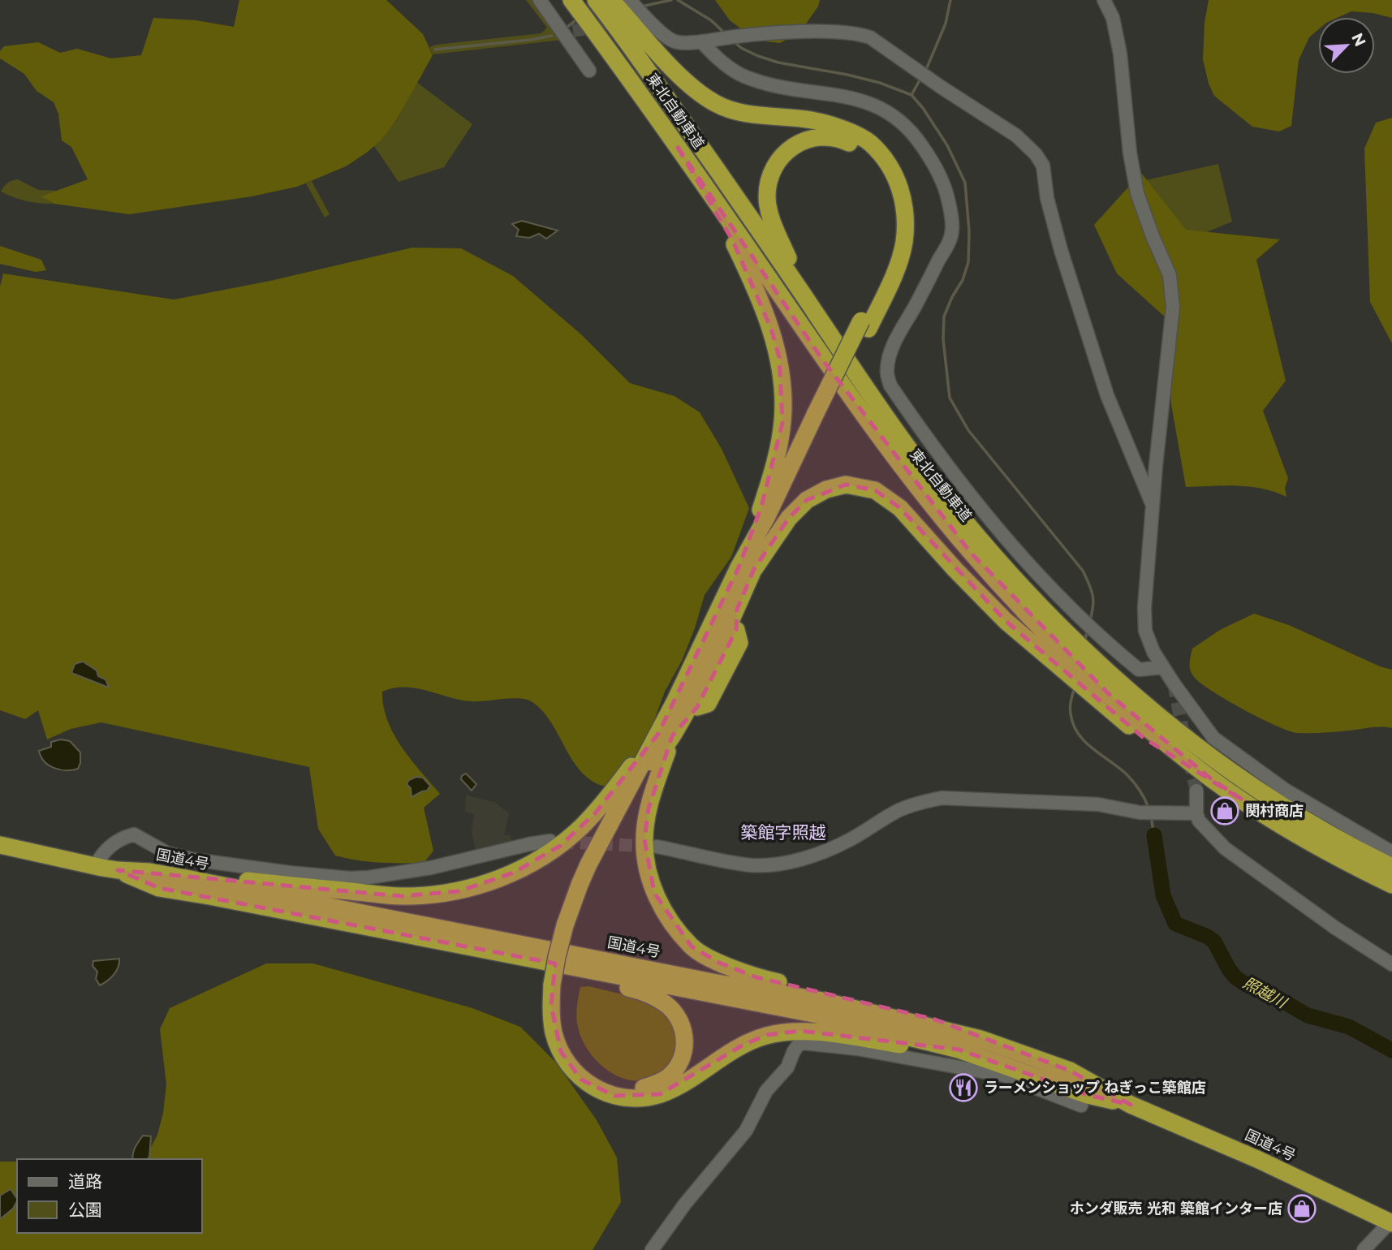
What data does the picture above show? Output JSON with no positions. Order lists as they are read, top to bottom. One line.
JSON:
{"streets":{"highway":["東北自動車道","国道4号"]},"districts":["築館字照越"],"water":["照越川"],"places":{"shop":["関村商店","ホンダ販売 光和 築館インター店"],"restaurant":["ラーメンショップ ねぎっこ築館店"]},"legend":["道路","公園"],"north":"top right"}
